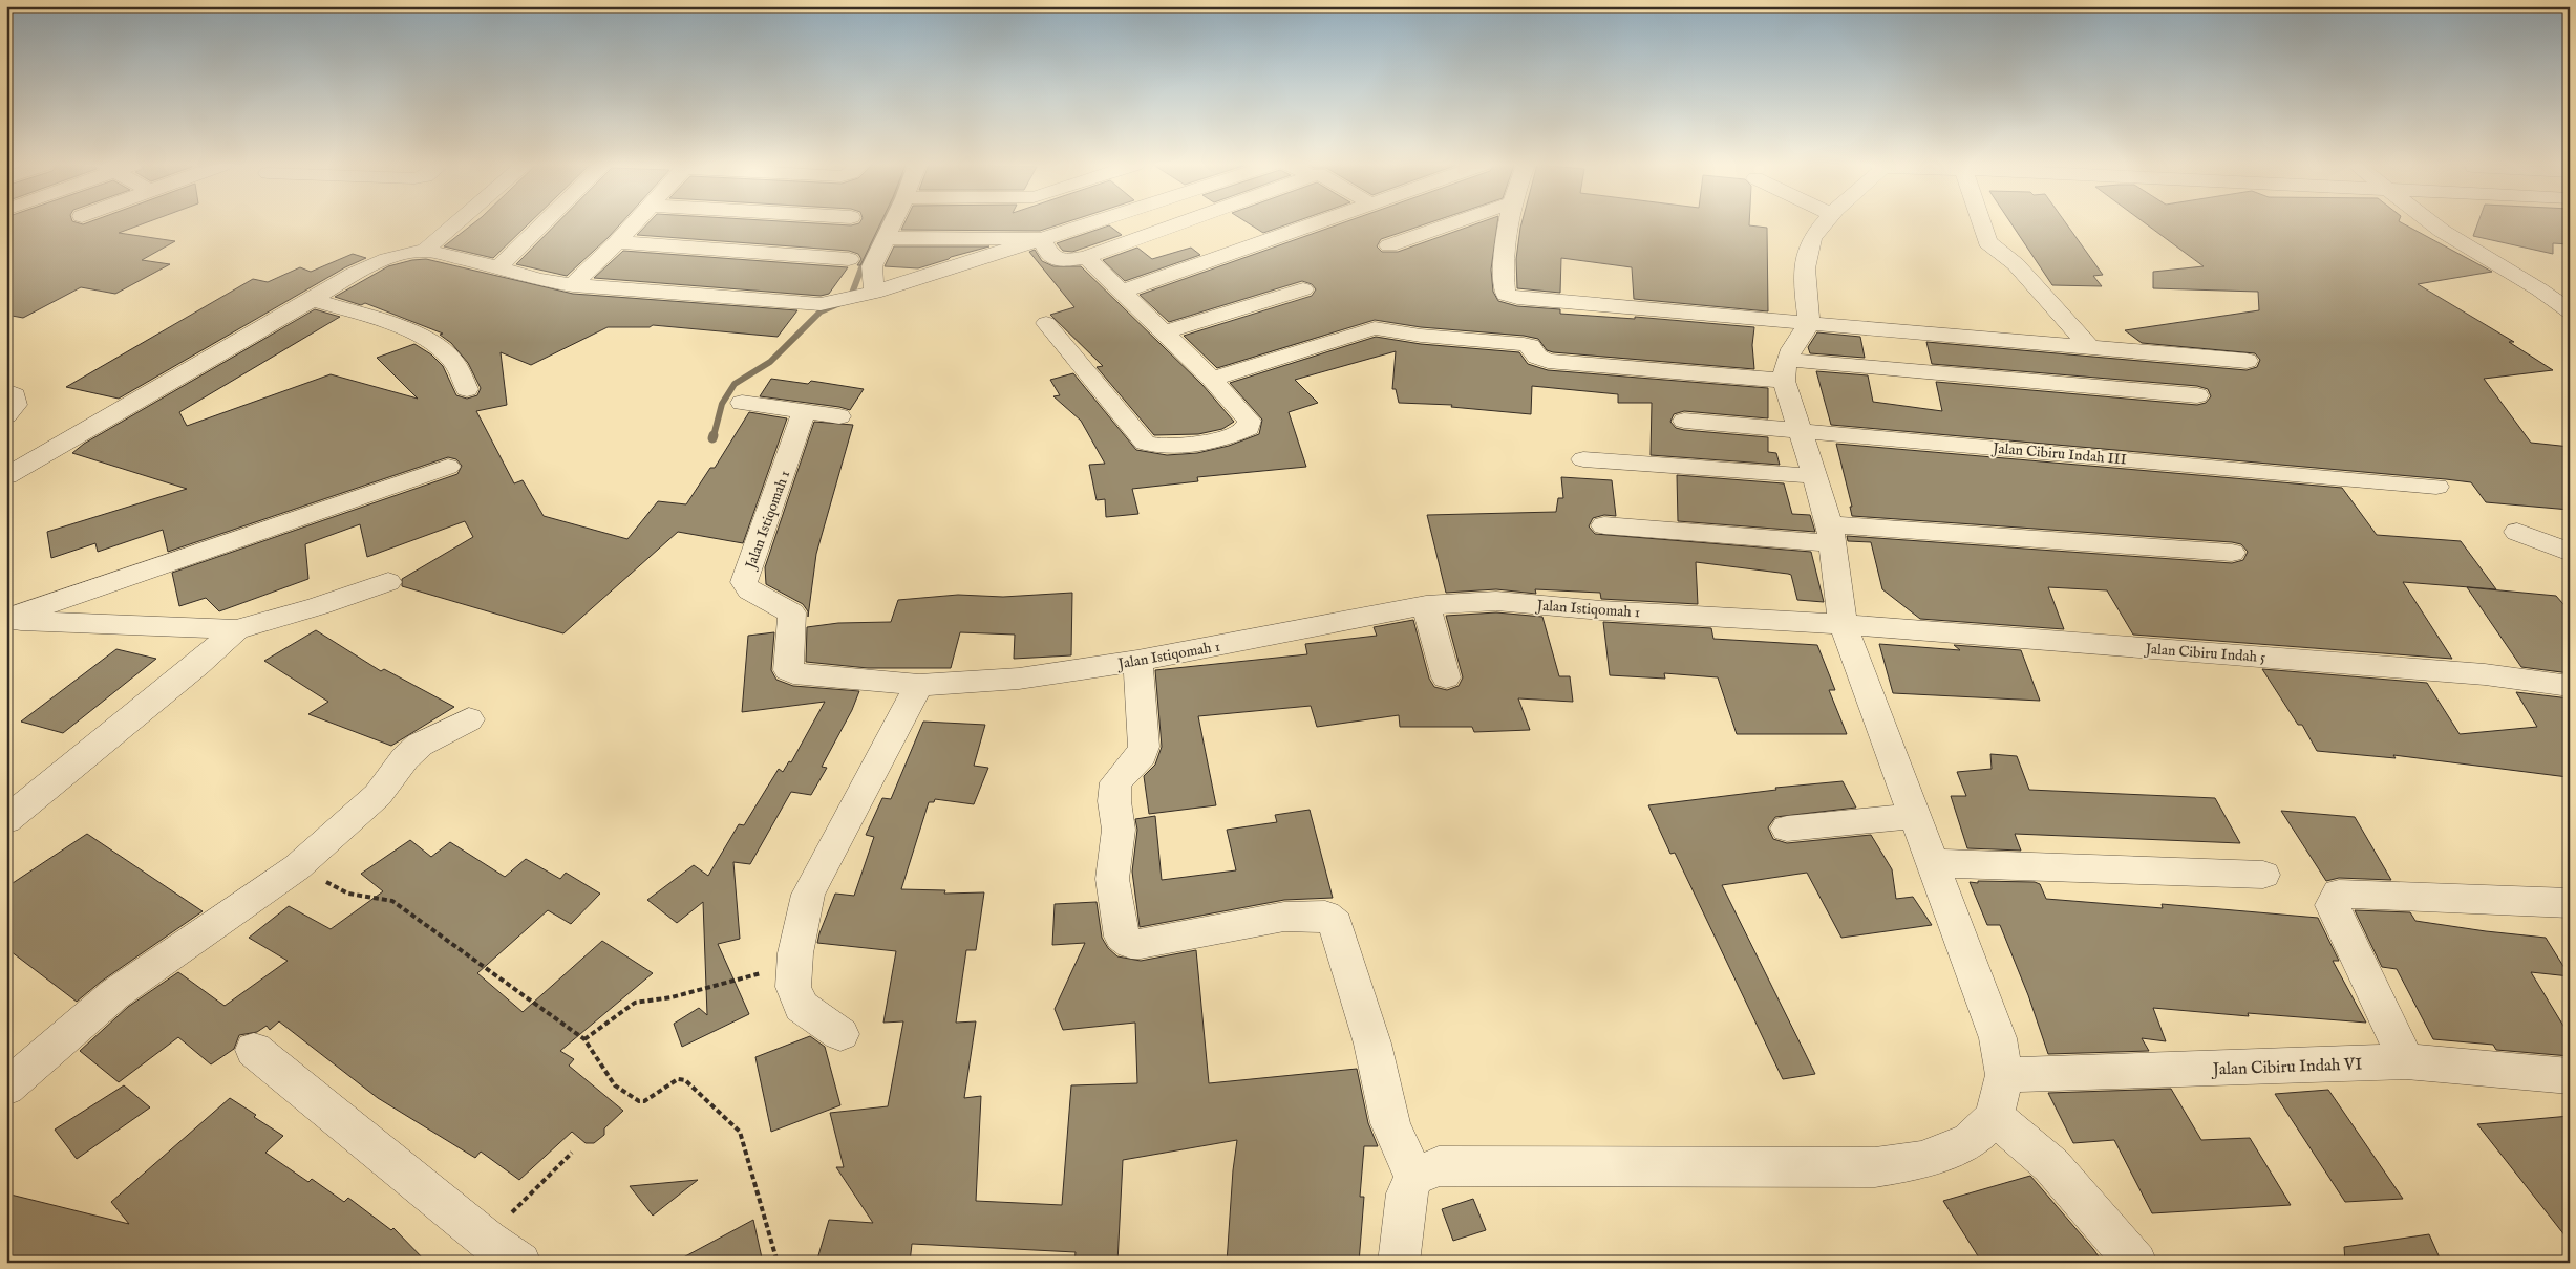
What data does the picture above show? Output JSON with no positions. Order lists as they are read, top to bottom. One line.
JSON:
{"streets":{"street":["Jalan Cibiru Indah III","Jalan Istiqomah 1","Jalan Cibiru Indah 5","Jalan Cibiru Indah VI"]},"crossings":[["Jalan Istiqomah 1","Jalan Cibiru Indah 5"]]}
